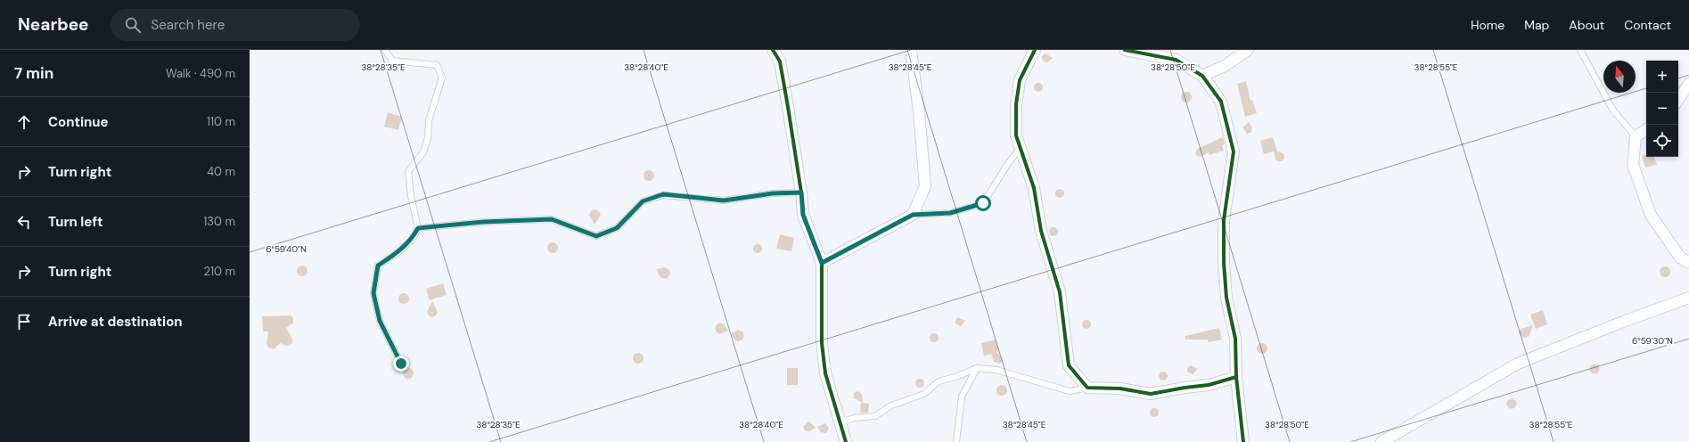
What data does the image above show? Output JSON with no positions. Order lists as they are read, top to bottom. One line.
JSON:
{"north":"top","page":{"header":"Nearbee","search":"Search here","nav":["Home","Map","About","Contact"],"heading":["7 min","Walk · 490 m"],"map_buttons":["+","−"],"list":[["Continue","110 m"],["Turn right","40 m"],["Turn left","130 m"],["Turn right","210 m"],"Arrive at destination"]},"coordinates":["38°28'55\"E","38°28'35\"E","38°28'40\"E","38°28'45\"E","38°28'50\"E","6°59'40\"N","6°59'30\"N"]}
